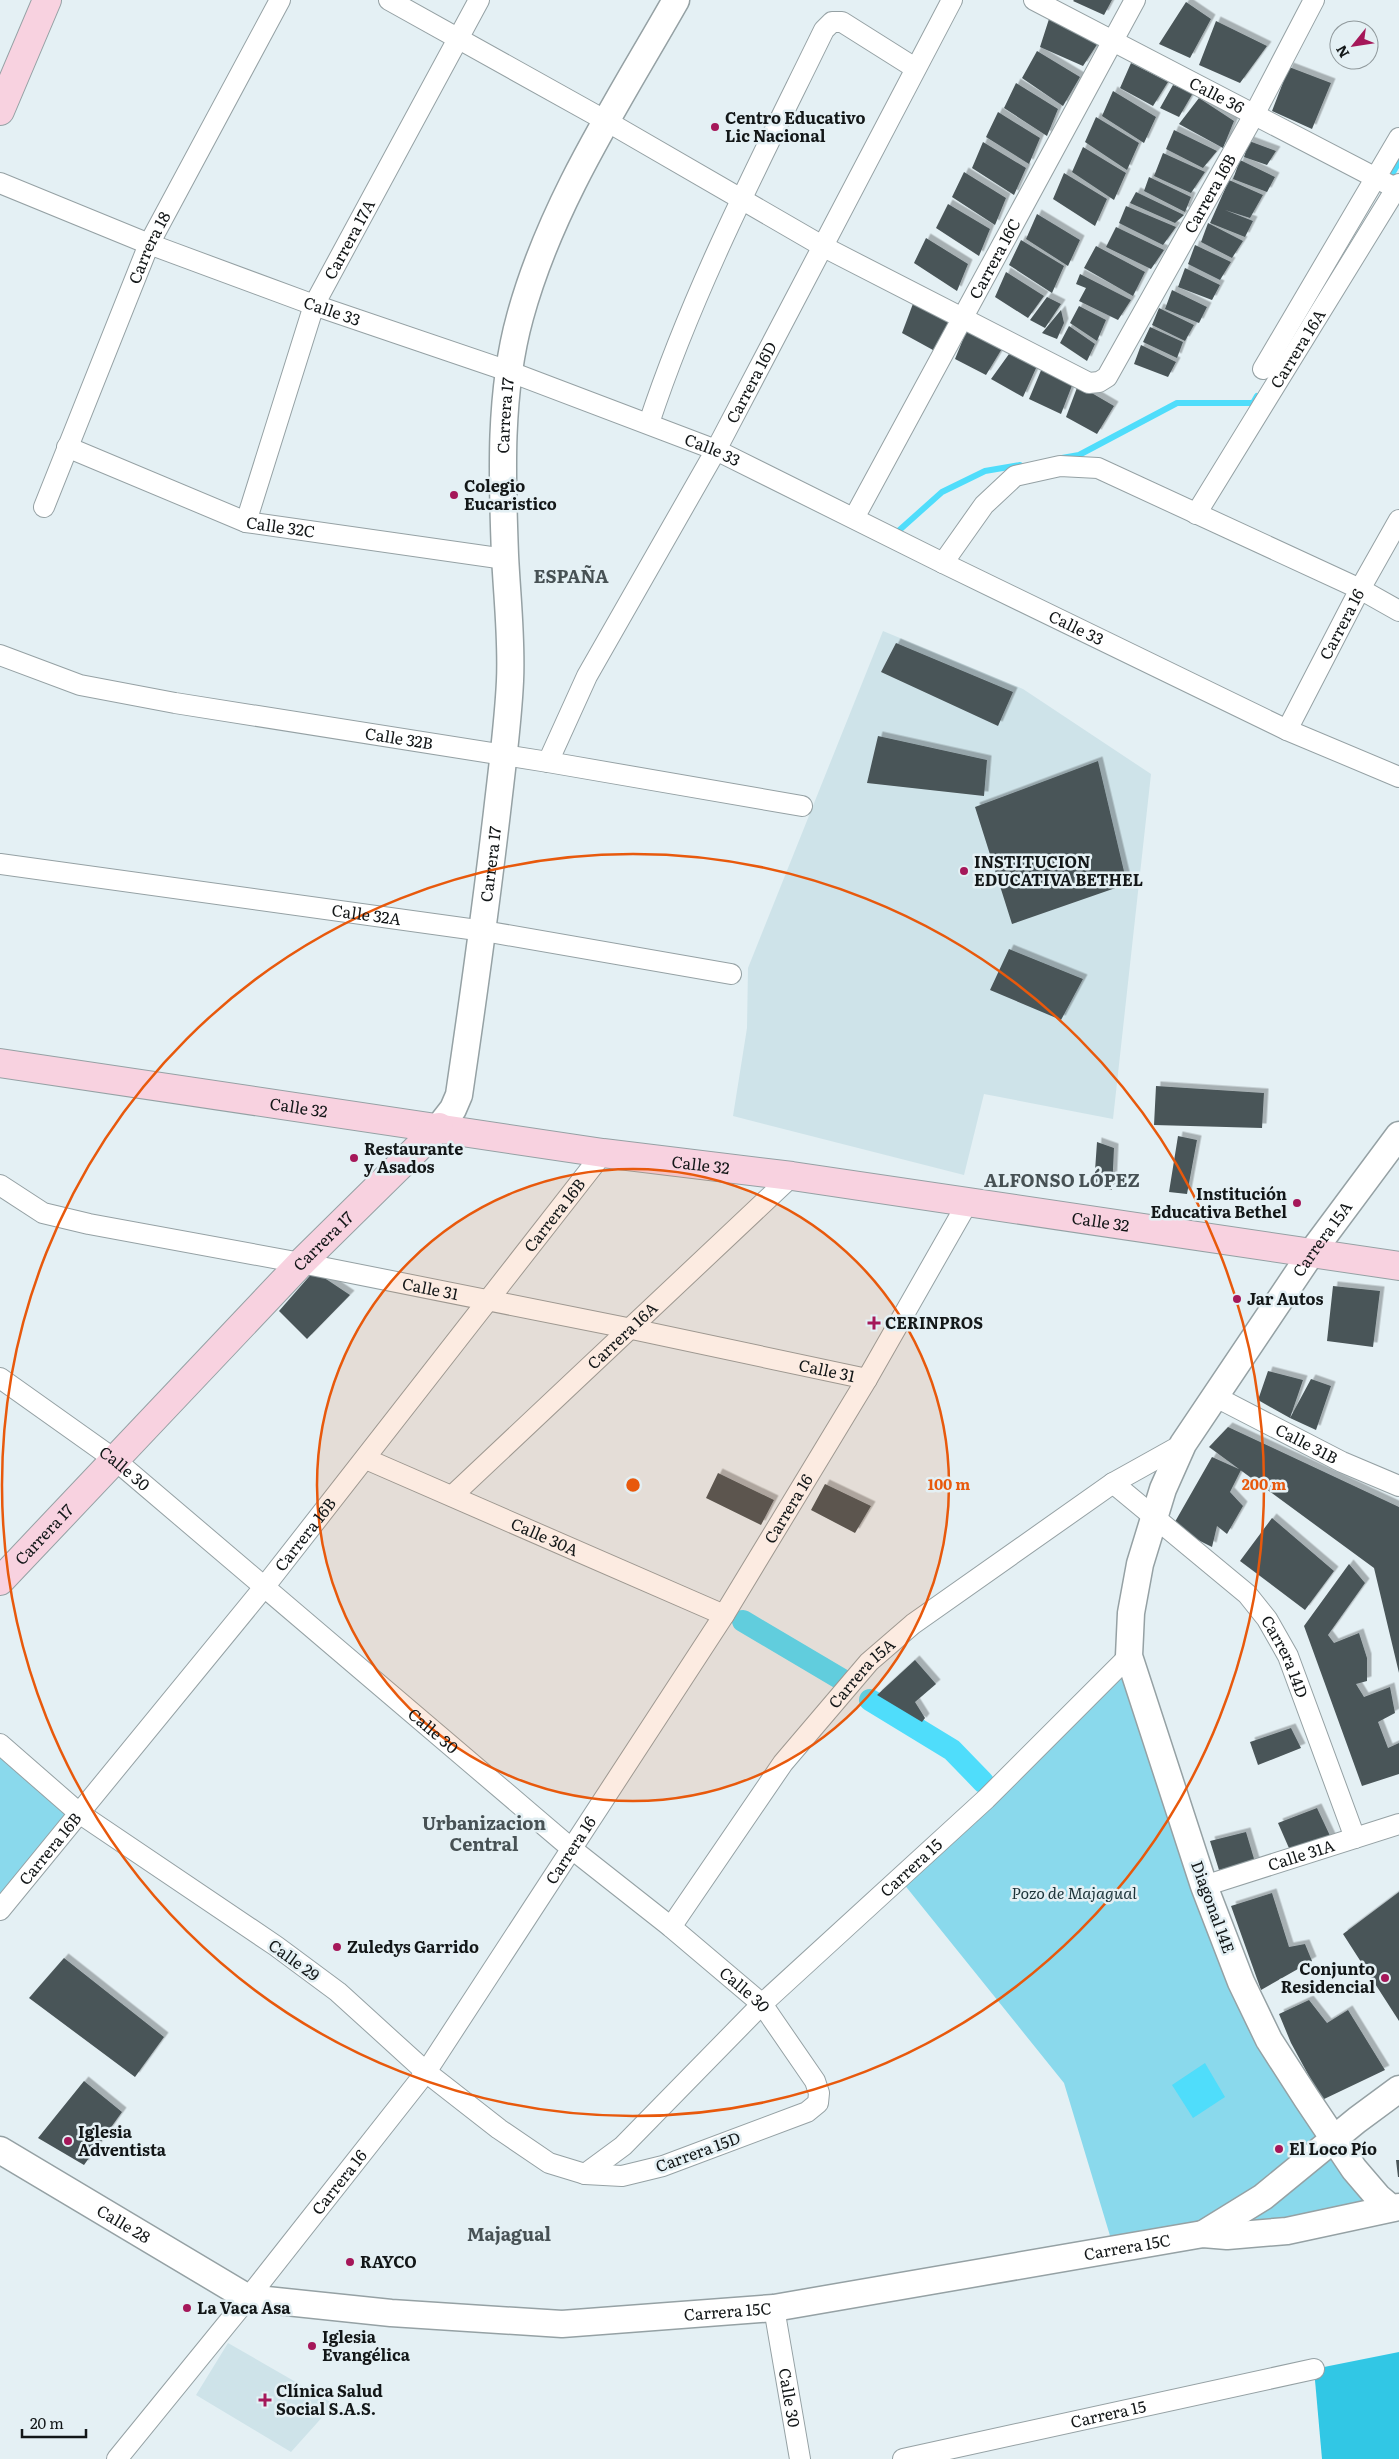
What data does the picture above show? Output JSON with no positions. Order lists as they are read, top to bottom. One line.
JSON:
{"streets":{"main road":["Carrera 17","Calle 32"],"street":["Calle 36","Carrera 16B","Carrera 17A","Carrera 18","Carrera 16C","Calle 33","Carrera 16A","Carrera 16D","Calle 32C","Carrera 16","Calle 32B","Calle 32A","Carrera 15A","Calle 31","Calle 31B","Calle 30","Calle 30A","Carrera 14D","Calle 31A","Carrera 15","Diagonal 14E","Calle 29","Carrera 15D","Calle 28","Carrera 15C"]},"crossings":[["Calle 36","Carrera 16B"],["Calle 36","Carrera 16C"],["Calle 36","Carrera 16A"],["Carrera 16B","Carrera 16C"],["Carrera 16B","Calle 32"],["Carrera 16B","Calle 31"],["Carrera 16B","Calle 30"],["Carrera 16B","Calle 30A"],["Carrera 16B","Calle 29"],["Carrera 17A","Calle 33"],["Carrera 17A","Calle 32C"],["Carrera 18","Calle 33"],["Carrera 18","Calle 32C"],["Carrera 16C","Calle 33"],["Calle 33","Carrera 16D"],["Calle 33","Carrera 17"],["Calle 33","Carrera 16"],["Carrera 16A","Calle 32"],["Carrera 16A","Calle 31"],["Carrera 16A","Calle 30A"],["Carrera 16D","Calle 32B"],["Carrera 17","Calle 32C"],["Carrera 17","Calle 32B"],["Carrera 17","Calle 32A"],["Carrera 17","Calle 32"],["Carrera 17","Calle 31"],["Carrera 17","Calle 30"],["Carrera 16","Calle 32"],["Carrera 16","Calle 31"],["Carrera 16","Calle 30"],["Carrera 16","Calle 30A"],["Carrera 16","Calle 29"],["Carrera 16","Calle 28"],["Carrera 16","Carrera 15C"],["Calle 32","Carrera 15A"],["Carrera 15A","Calle 31B"],["Carrera 15A","Calle 30"],["Carrera 15A","Carrera 14D"],["Calle 30","Carrera 15"],["Calle 30","Carrera 15D"],["Calle 30","Carrera 15C"],["Carrera 14D","Calle 31A"],["Calle 31A","Diagonal 14E"],["Carrera 15","Diagonal 14E"],["Carrera 15","Calle 29"],["Carrera 15","Carrera 15D"],["Diagonal 14E","Carrera 15C"],["Calle 29","Carrera 15D"],["Calle 28","Carrera 15C"]],"districts":["ESPAÑA","ALFONSO LÓPEZ","Urbanizacion Central","Majagual"],"parks":["Pozo de Majagual"],"places":{"other":["Centro Educativo Lic Nacional","Colegio Eucaristico","INSTITUCION EDUCATIVA BETHEL","Restaurante y Asados","Institución Educativa Bethel","Jar Autos","Zuledys Garrido","Conjunto Residencial","Iglesia Adventista","El Loco Pío","RAYCO","La Vaca Asa","Iglesia Evangélica"],"health":["CERINPROS","Clínica Salud Social S.A.S."]},"scale_bar":"20 m","north":"bottom left","rings":["100 m","200 m"]}
